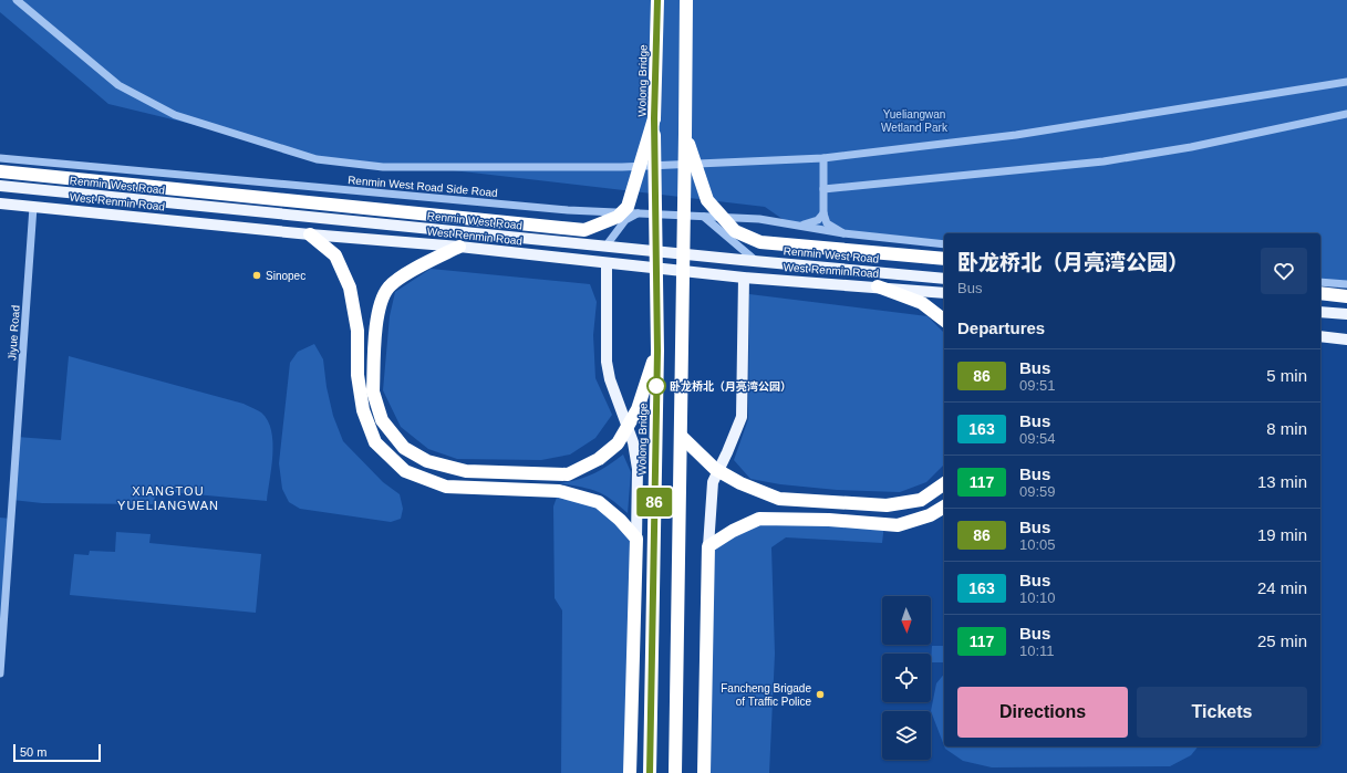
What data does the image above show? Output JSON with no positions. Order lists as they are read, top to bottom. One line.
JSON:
{"streets":{"highway":["Wolong Bridge"],"main road":["Renmin West Road","West Renmin Road"],"street":["Renmin West Road Side Road","Jiyue Road"]},"crossings":[["West Renmin Road","Jiyue Road"]],"districts":["XIANGTOU YUELIANGWAN"],"parks":["Yueliangwan Wetland Park"],"places":["Sinopec","卧龙桥北（月亮湾公园）","Fancheng Brigade of Traffic Police"],"lines":["bus line 86"],"scale_bar":"50 m","north":"bottom","page":{"on_map":"86","heading":[["卧龙桥北（月亮湾公园）","Bus"],"Departures"],"list":[{"mark":"86","name":"Bus","note":"09:51","value":"5 min"},{"mark":"163","name":"Bus","note":"09:54","value":"8 min"},{"mark":"117","name":"Bus","note":"09:59","value":"13 min"},{"mark":"86","name":"Bus","note":"10:05","value":"19 min"},{"mark":"163","name":"Bus","note":"10:10","value":"24 min"},{"mark":"117","name":"Bus","note":"10:11","value":"25 min"}],"buttons":["Directions","Tickets"],"scale":"50 m"}}
